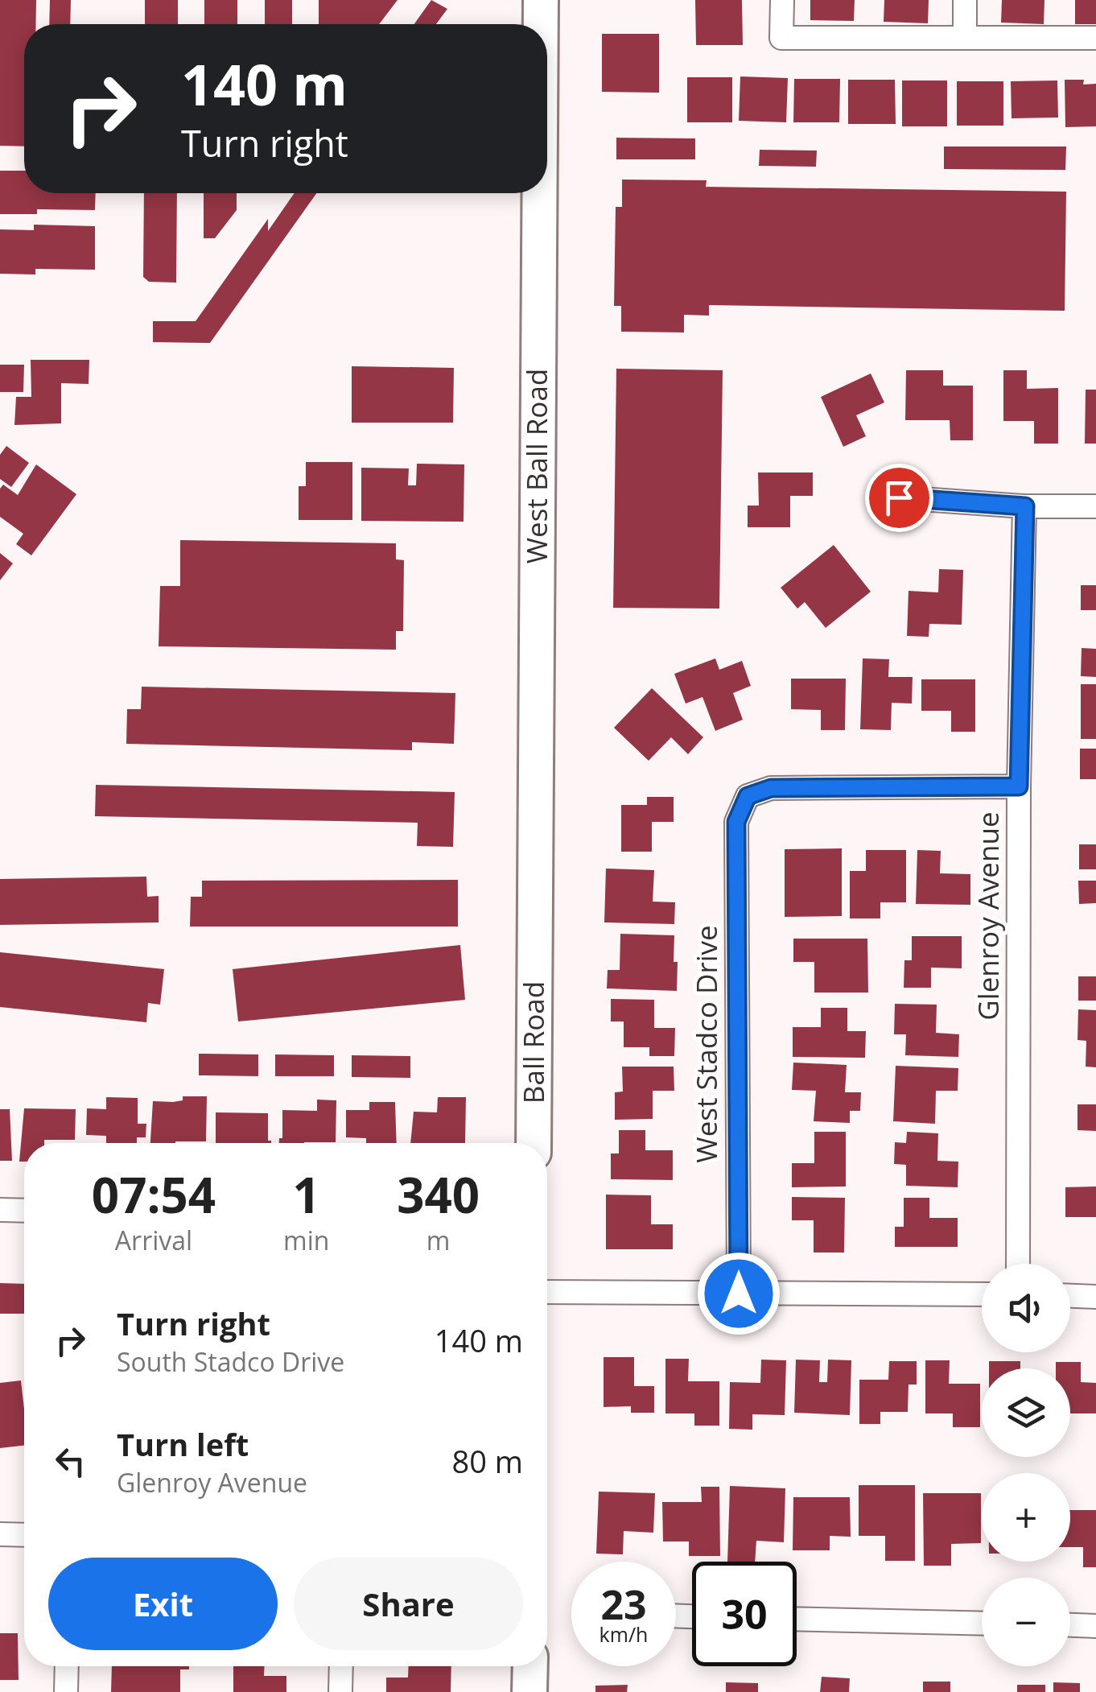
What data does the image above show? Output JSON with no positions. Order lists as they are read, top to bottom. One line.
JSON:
{"streets":{"main road":["West Ball Road","Ball Road"],"street":["Glenroy Avenue","West Stadco Drive"]},"crossings":[["West Ball Road","Ball Road"],["Glenroy Avenue","West Stadco Drive"]],"page":{"turn":["140 m","Turn right"],"eta":["07:54","Arrival","1","min","340","m"],"map_buttons":["+","−"],"list":[{"name":"Turn right","note":"South Stadco Drive","value":"140 m"},{"name":"Turn left","note":"Glenroy Avenue","value":"80 m"}],"buttons":["Exit","Share"],"speed":"23 km/h","limit":"30"}}
